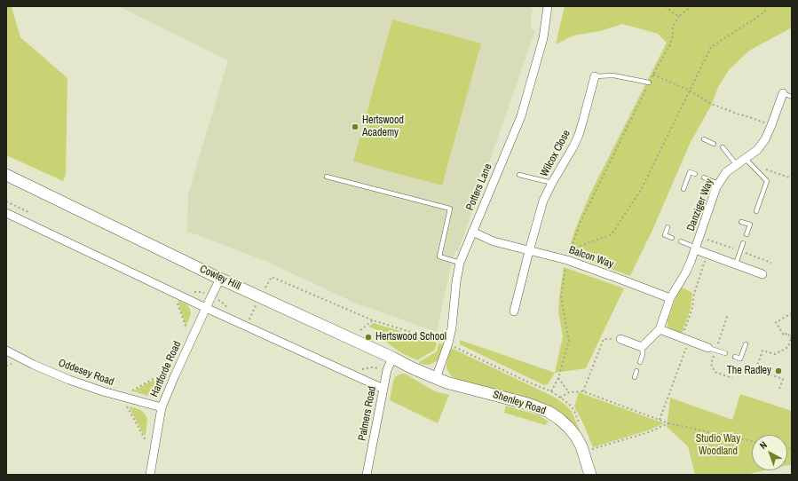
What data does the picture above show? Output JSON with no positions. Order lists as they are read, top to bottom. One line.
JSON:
{"streets":{"main road":["Cowley Hill","Shenley Road"],"street":["Wilcox Close","Potters Lane","Danziger Way","Balcon Way","Hartforde Road","Oddesey Road","Palmers Road"]},"crossings":[["Wilcox Close","Balcon Way"],["Potters Lane","Balcon Way"],["Potters Lane","Cowley Hill"],["Potters Lane","Shenley Road"],["Danziger Way","Balcon Way"],["Cowley Hill","Hartforde Road"],["Cowley Hill","Shenley Road"],["Cowley Hill","Palmers Road"],["Hartforde Road","Oddesey Road"]],"parks":["Studio Way Woodland"],"places":["Hertswood Academy","Hertswood School","The Radley"],"north":"top left"}
